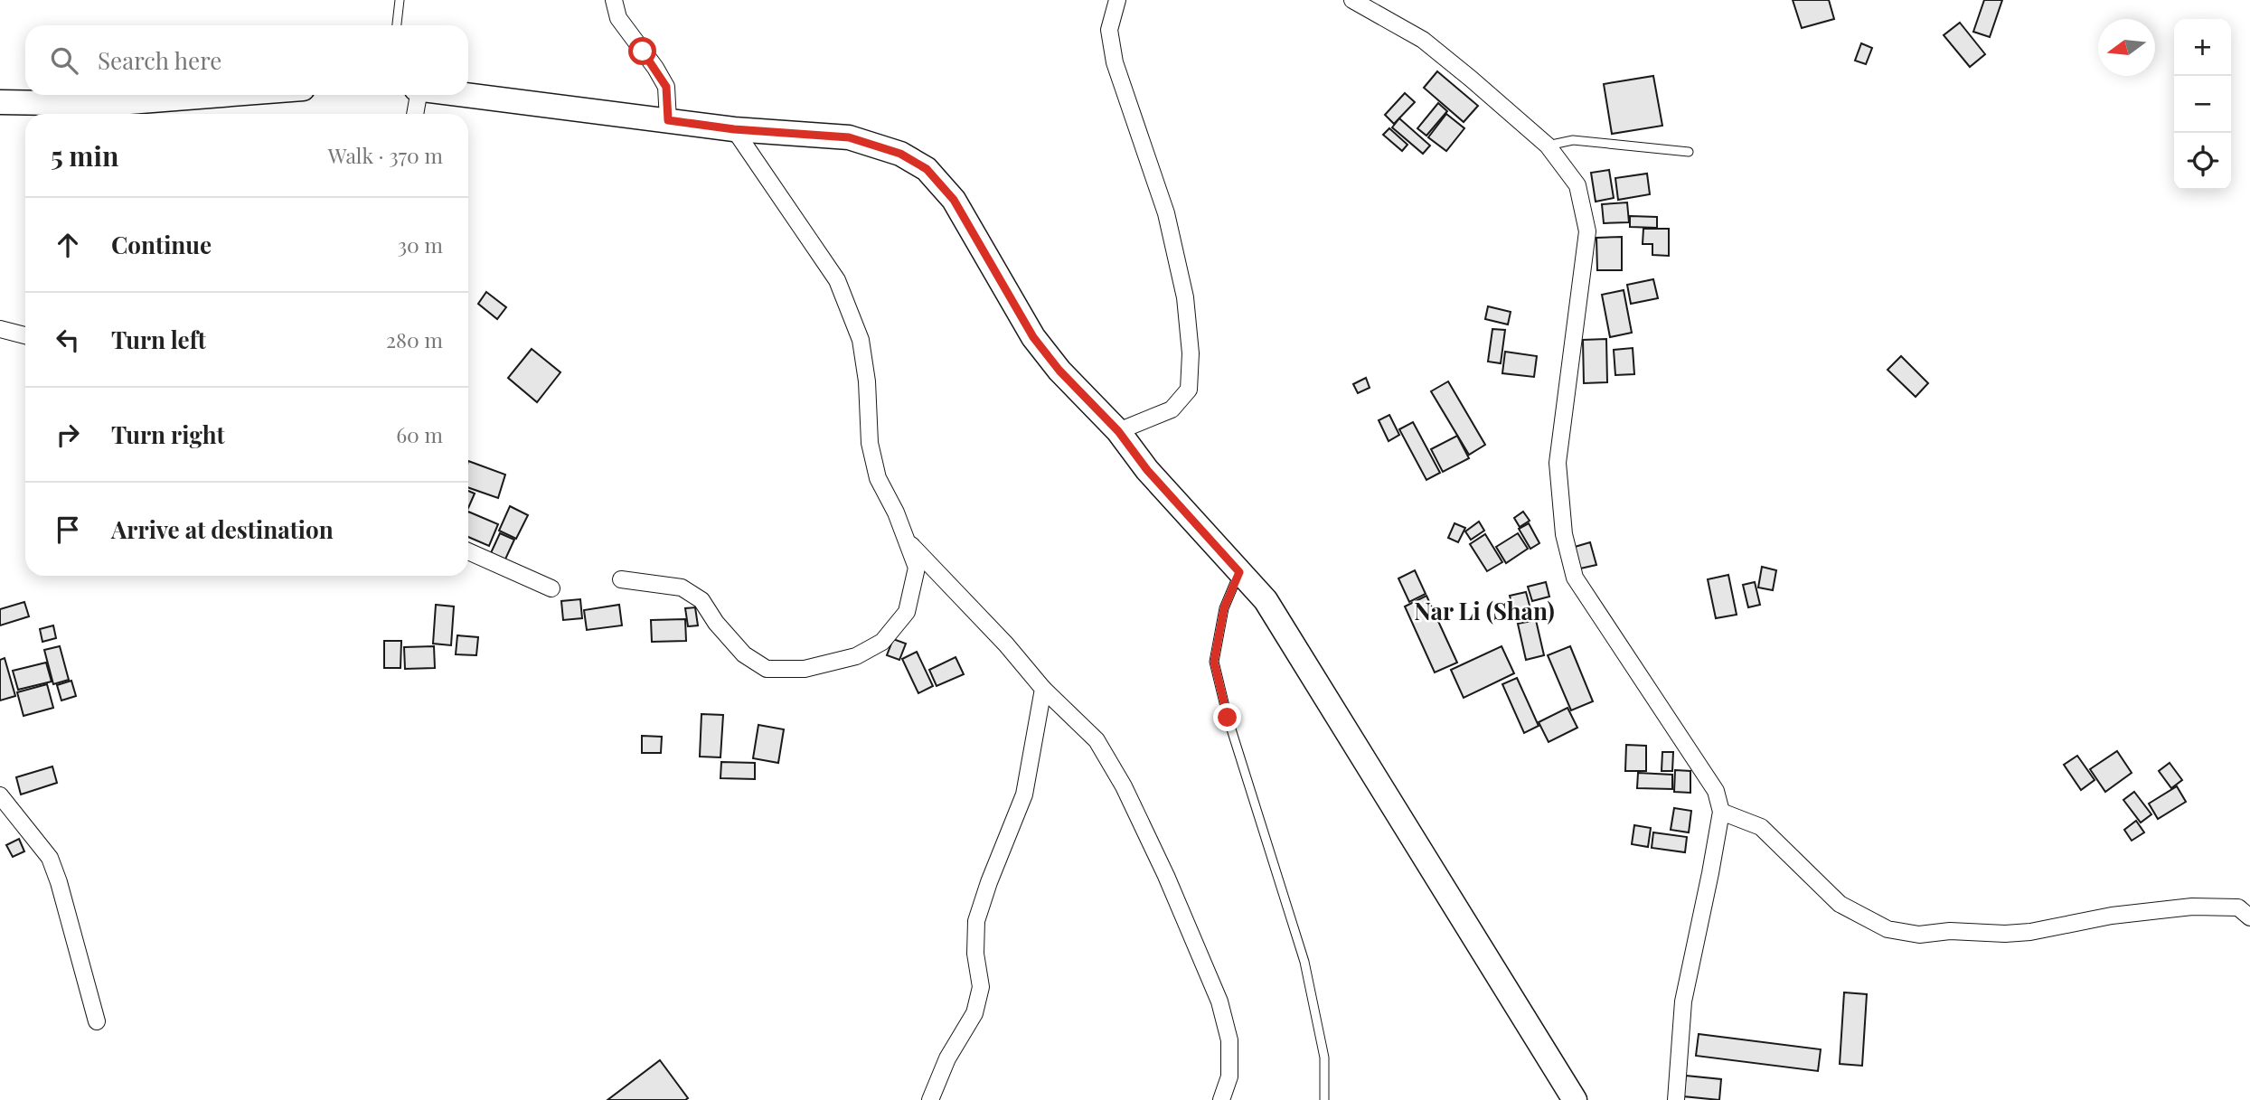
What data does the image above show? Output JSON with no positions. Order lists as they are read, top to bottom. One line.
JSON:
{"districts":["Nar Li (Shan)"],"north":"left","page":{"map_buttons":["+","−"],"search":"Search here","heading":["5 min","Walk · 370 m"],"list":[["Continue","30 m"],["Turn left","280 m"],["Turn right","60 m"],"Arrive at destination"]}}
